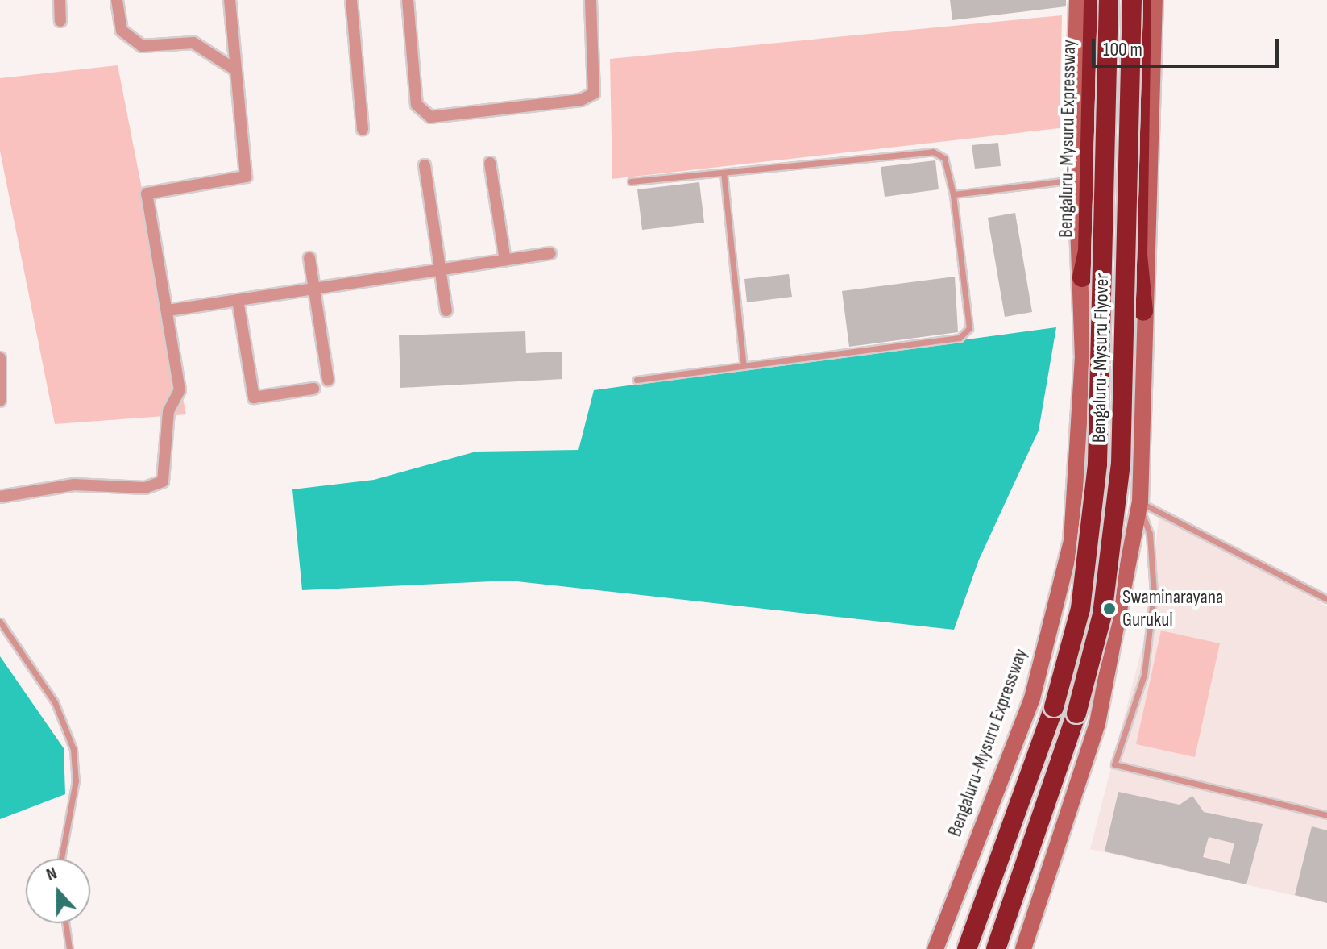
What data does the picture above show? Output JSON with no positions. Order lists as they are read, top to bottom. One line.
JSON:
{"streets":{"highway":["Bengaluru-Mysuru Expressway","Bengaluru-Mysuru Flyover"]},"places":["Swaminarayana Gurukul"],"scale_bar":"100 m","north":"top"}
